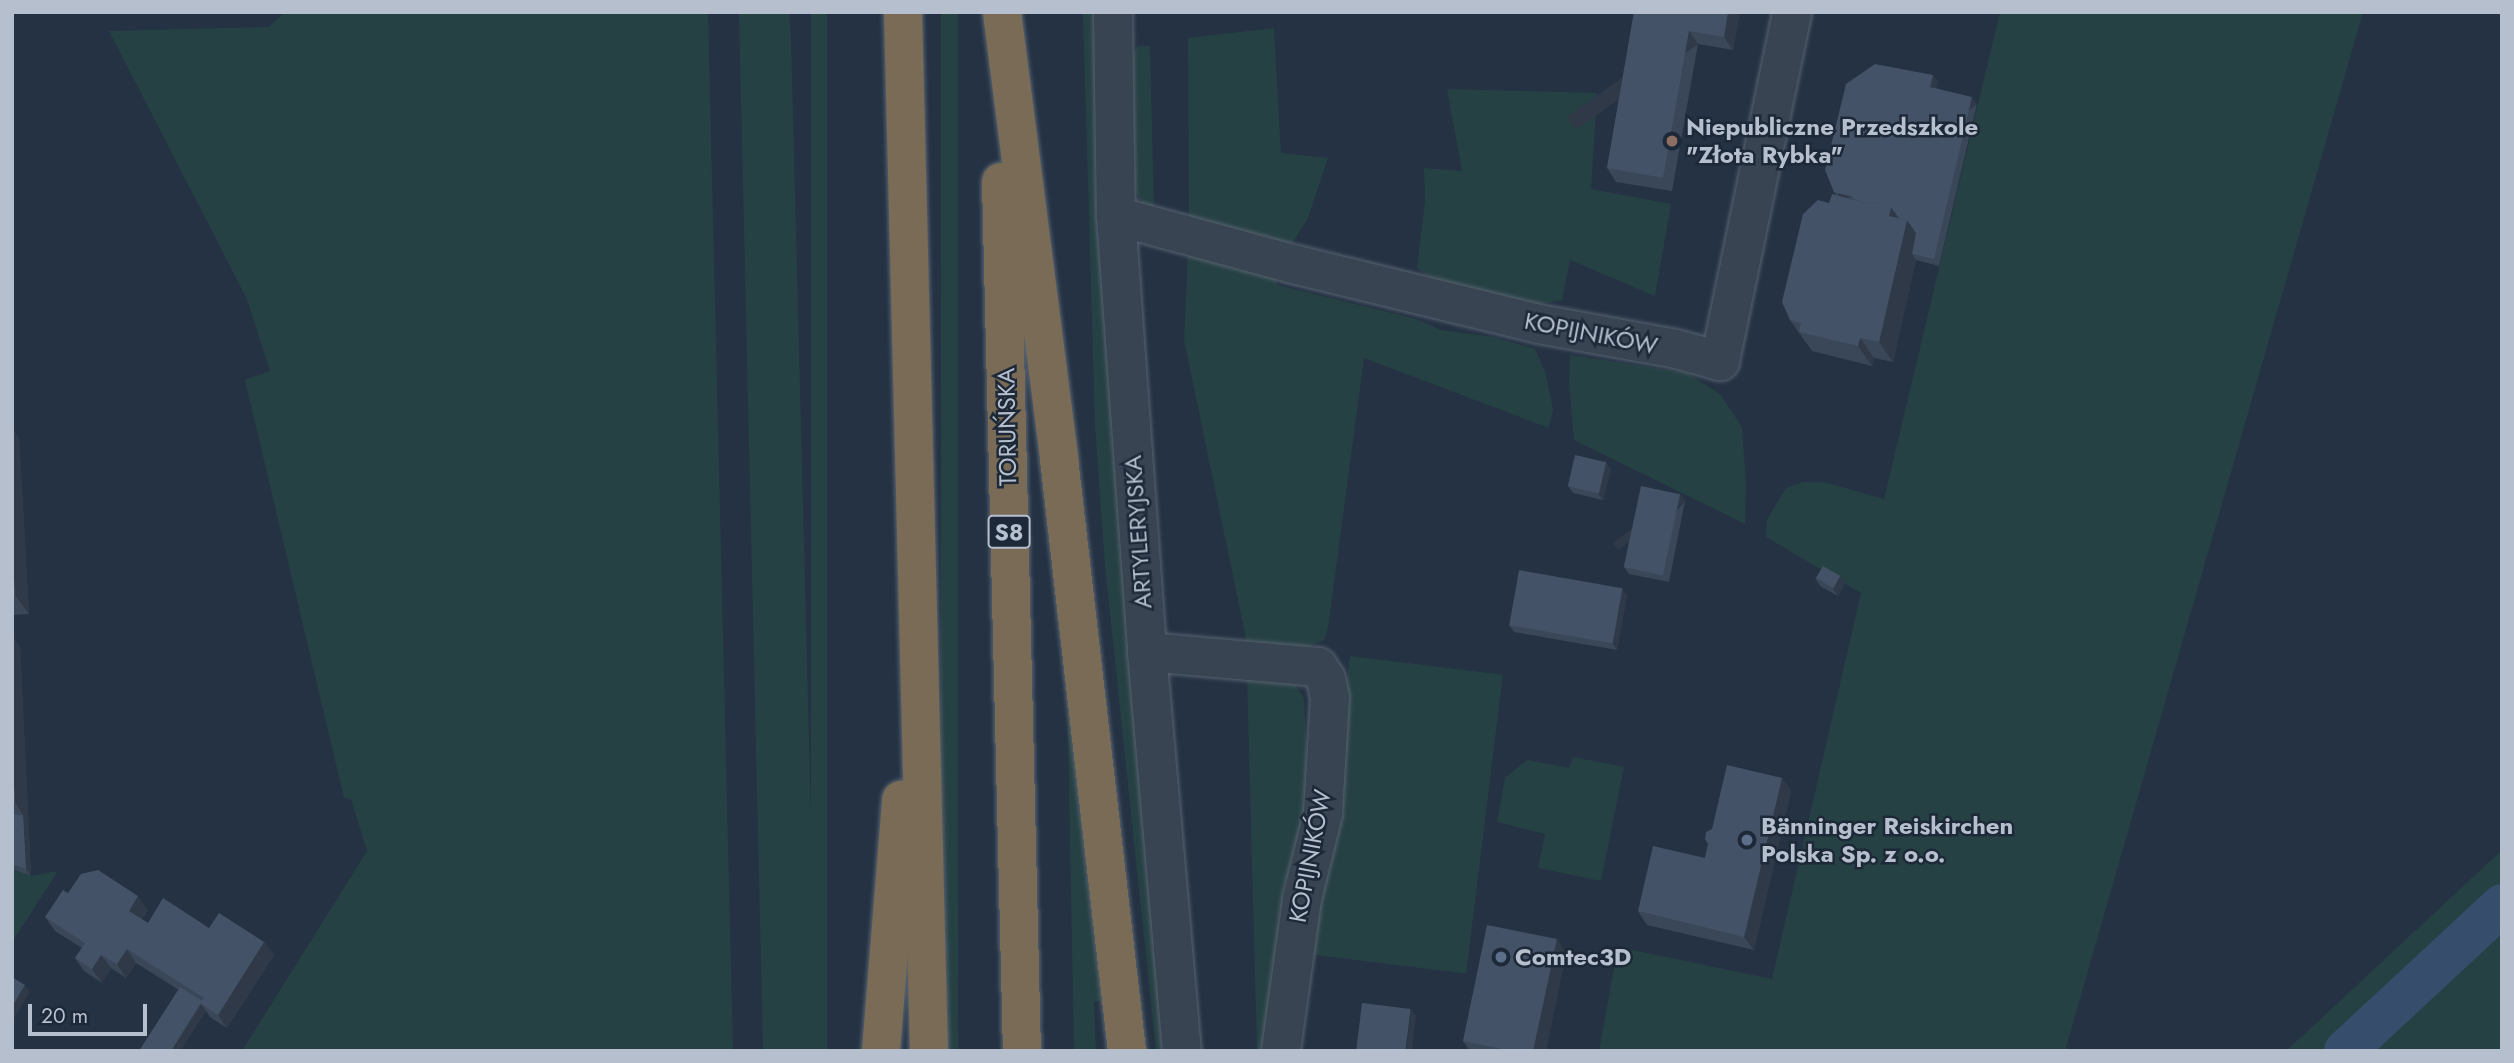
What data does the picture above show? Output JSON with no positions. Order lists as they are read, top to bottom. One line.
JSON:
{"streets":{"highway":["TORUŃSKA","S8"],"street":["KOPIJNIKÓW","ARTYLERYJSKA"]},"crossings":[["KOPIJNIKÓW","ARTYLERYJSKA"]],"places":["Niepubliczne Przedszkole \"Złota Rybka\"","Bänninger Reiskirchen Polska Sp. z o.o.","Comtec3D"],"scale_bar":"20 m"}
